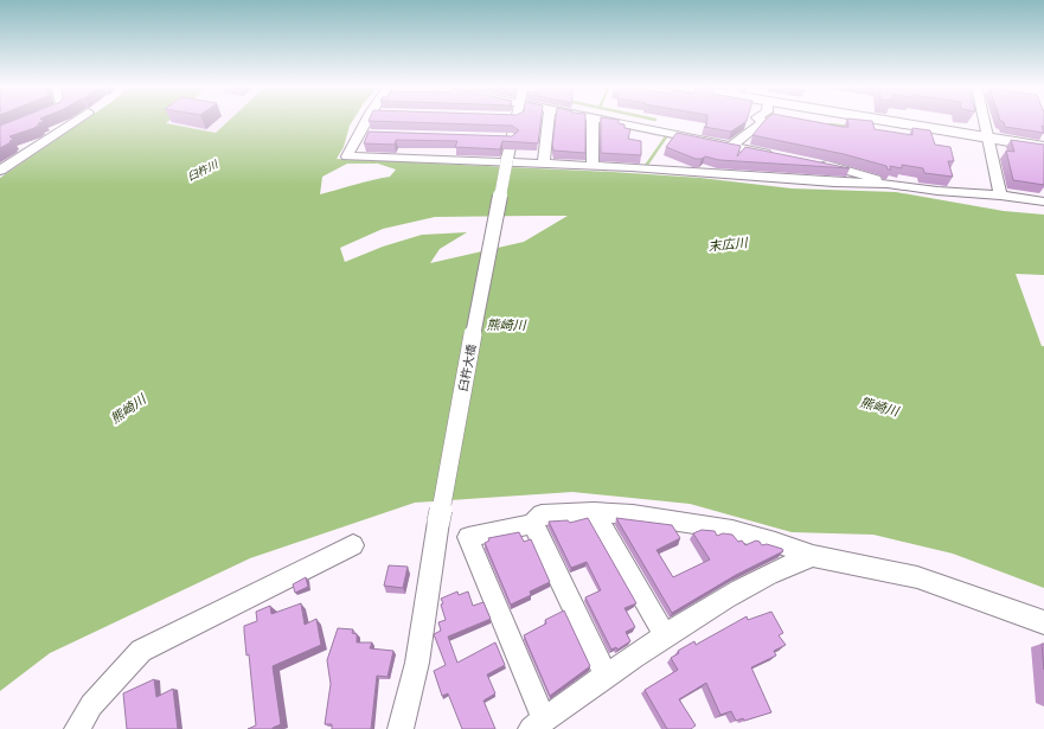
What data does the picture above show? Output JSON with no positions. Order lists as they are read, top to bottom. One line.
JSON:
{"streets":{"street":["臼杵大橋"]},"water":["臼杵川","末広川","熊崎川"]}
